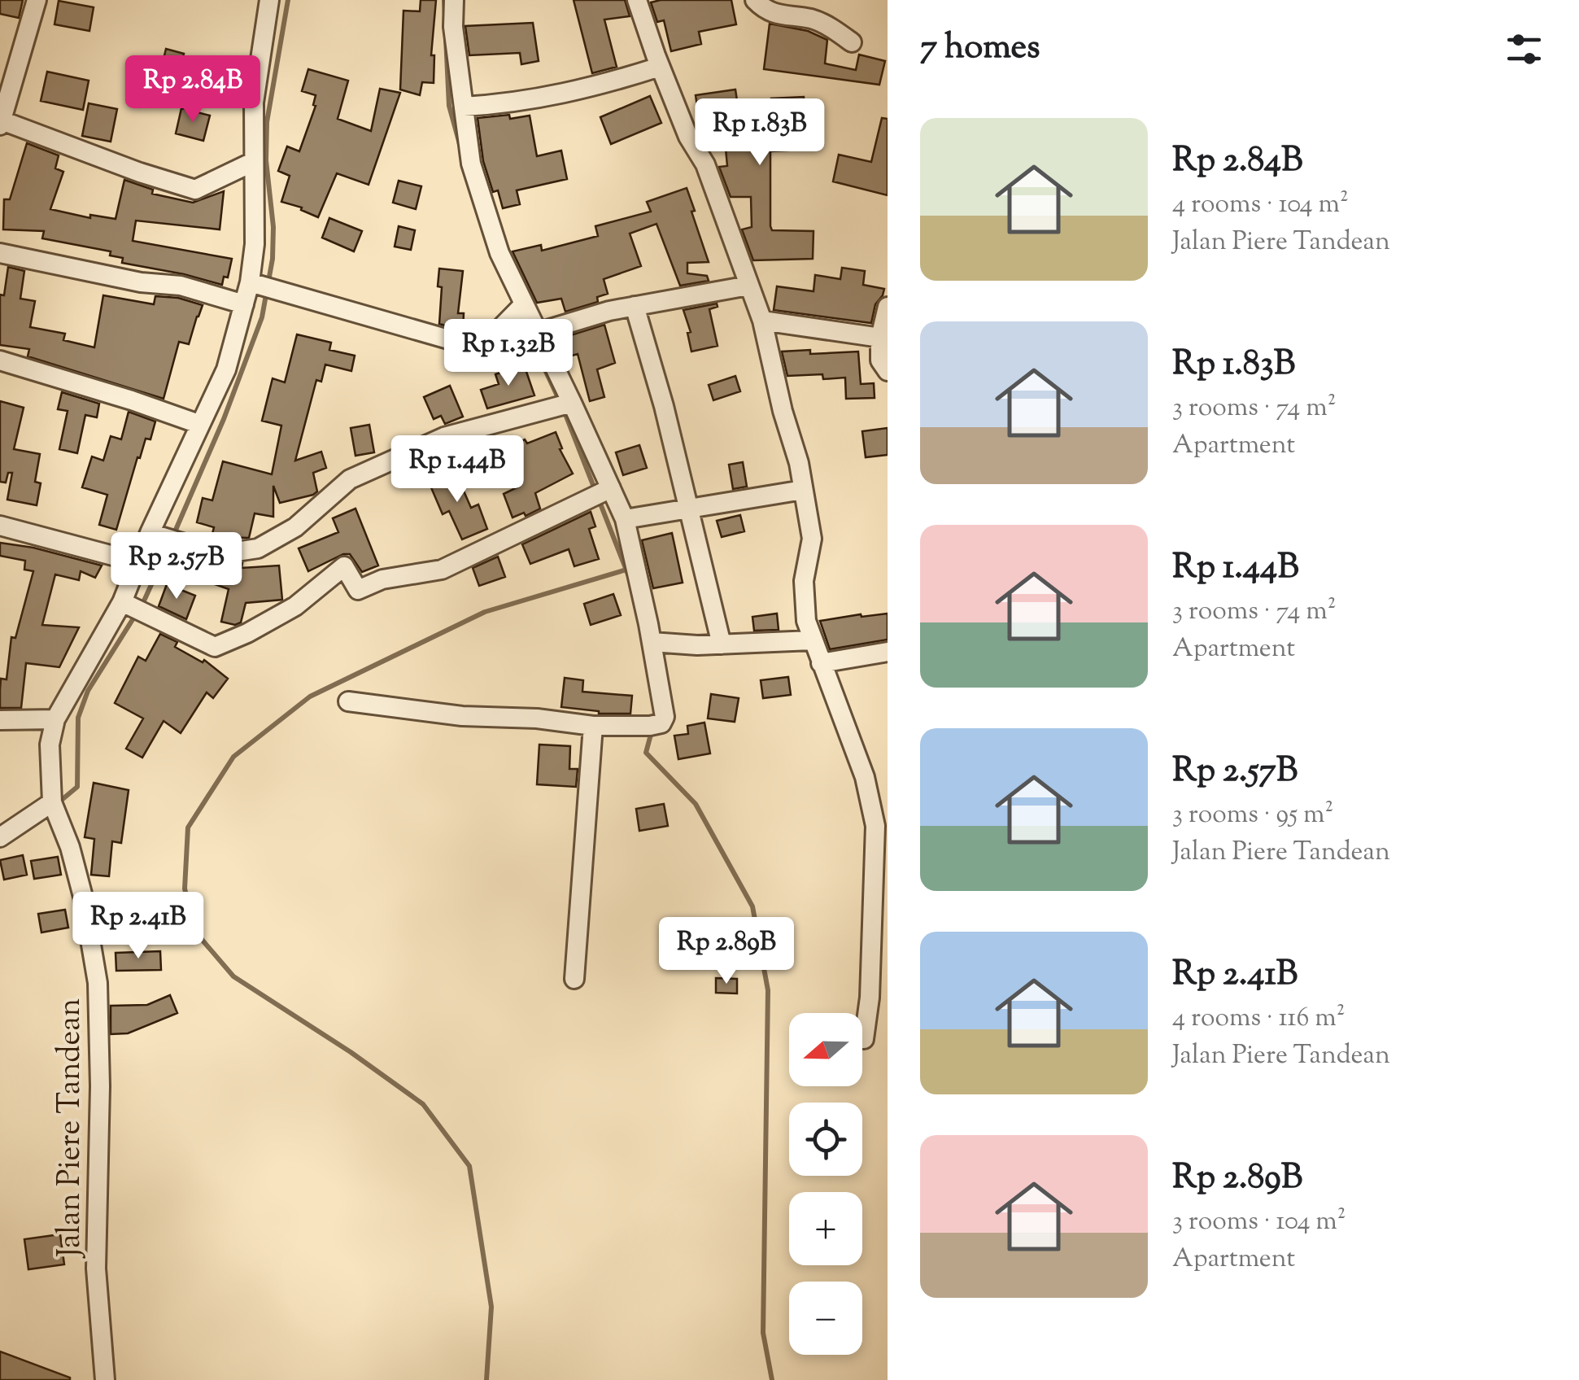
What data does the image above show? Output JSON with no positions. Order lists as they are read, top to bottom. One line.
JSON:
{"streets":{"street":["Jalan Piere Tandean"]},"north":"left","page":{"heading":"7 homes","price":["Rp 2.84B","Rp 1.83B","Rp 1.32B","Rp 1.44B","Rp 2.57B","Rp 2.41B","Rp 2.89B"],"list":[{"name":"Rp 2.84B","note":"4 rooms · 104 m² · Jalan Piere Tandean"},{"name":"Rp 1.83B","note":"3 rooms · 74 m² · Apartment"},{"name":"Rp 1.44B","note":"3 rooms · 74 m² · Apartment"},{"name":"Rp 2.57B","note":"3 rooms · 95 m² · Jalan Piere Tandean"},{"name":"Rp 2.41B","note":"4 rooms · 116 m² · Jalan Piere Tandean"},{"name":"Rp 2.89B","note":"3 rooms · 104 m² · Apartment"}],"map_buttons":["+","−"]}}
